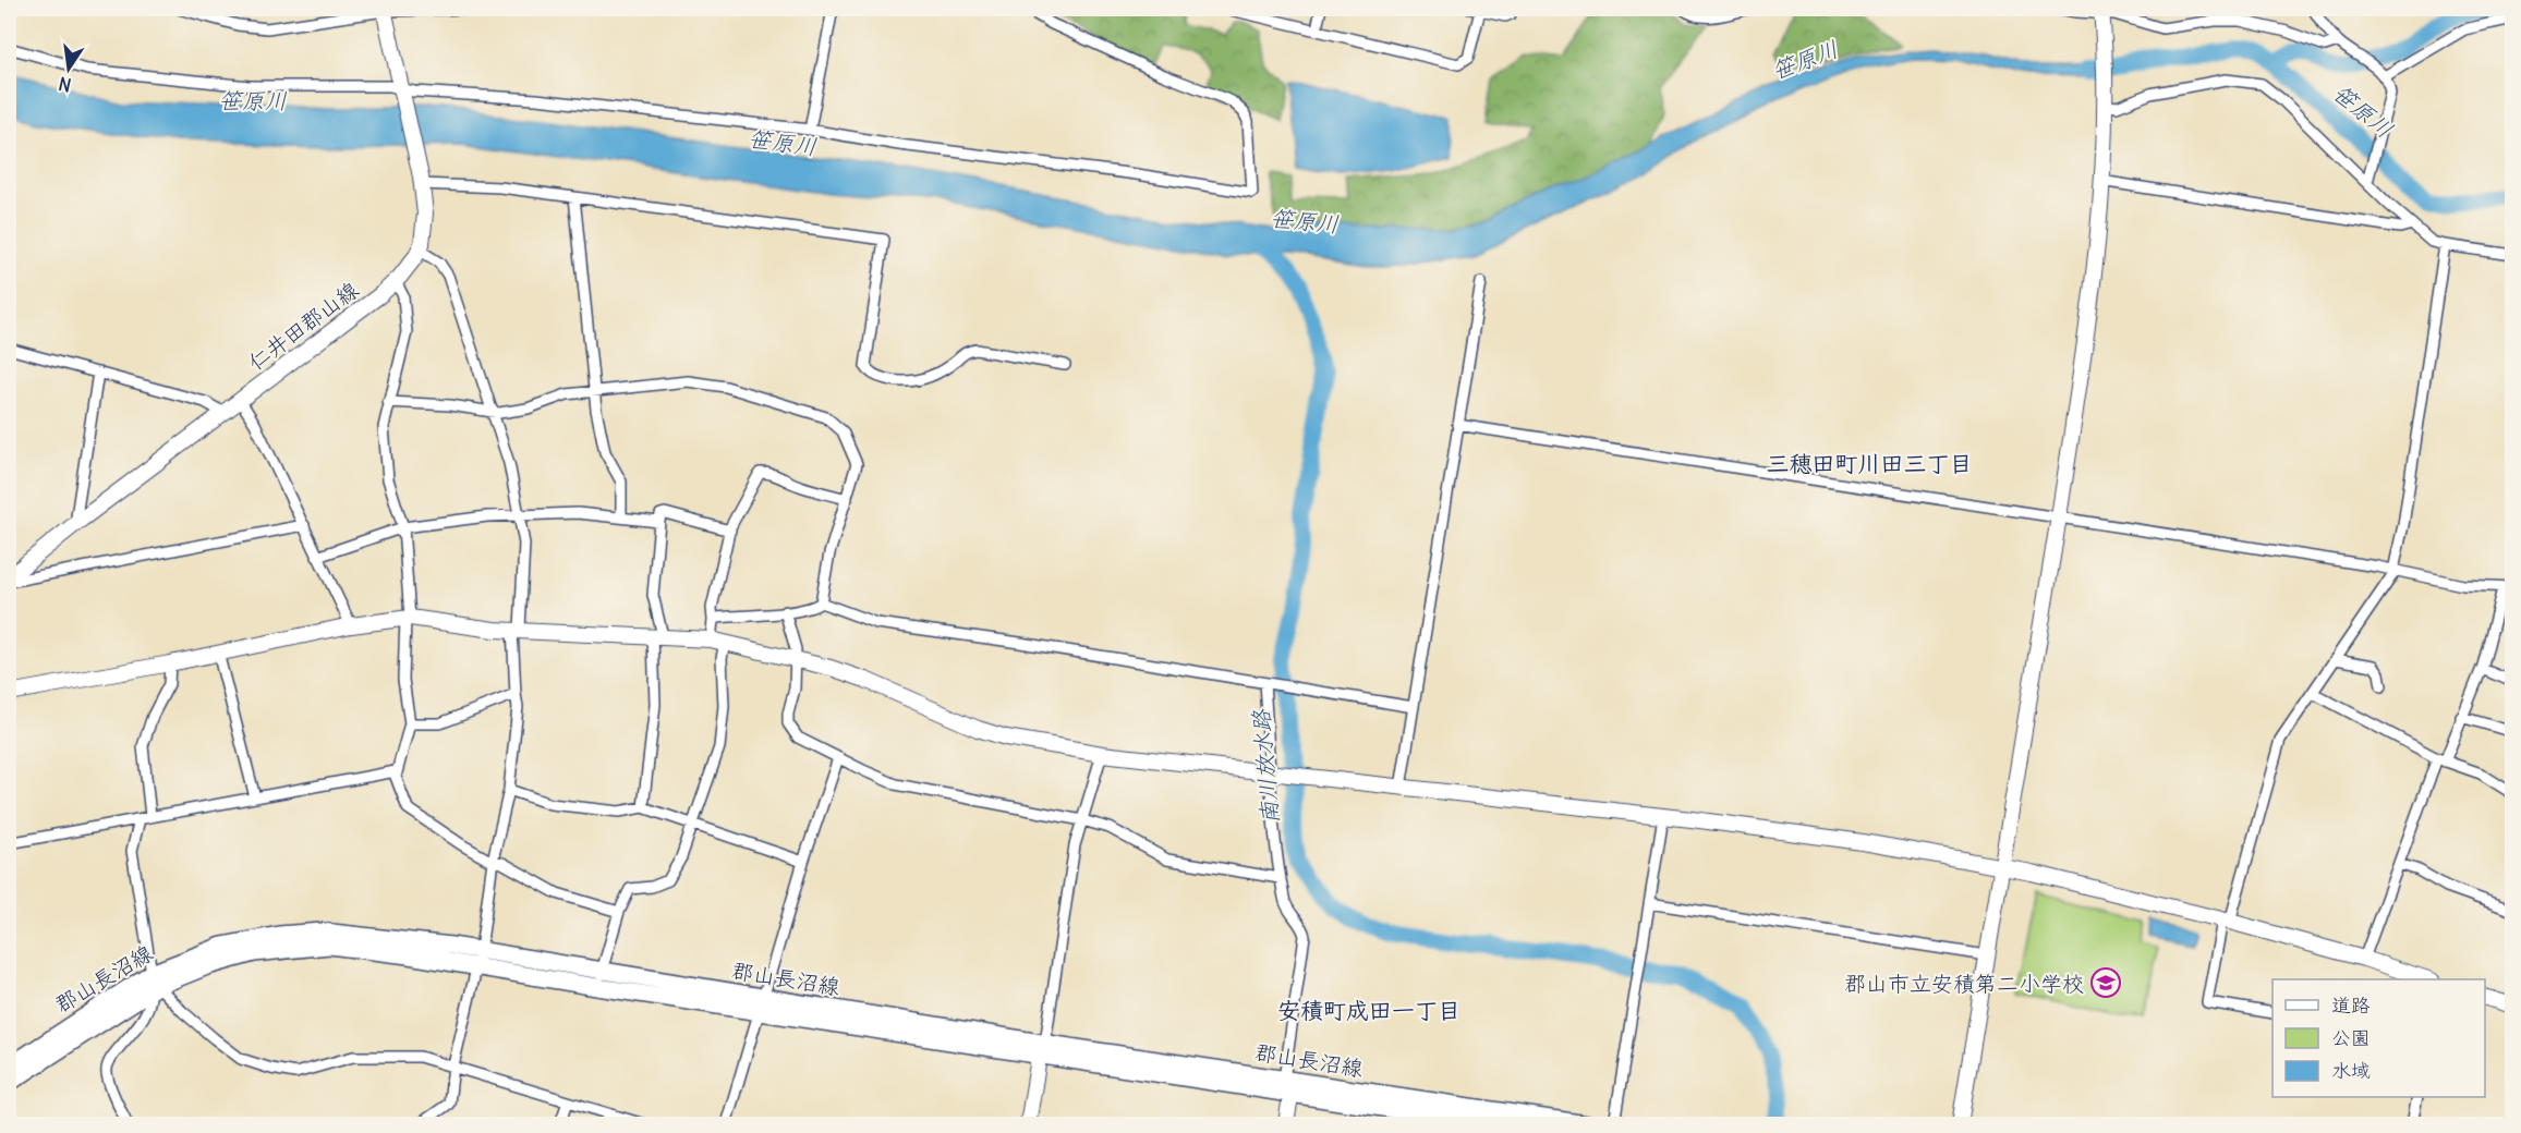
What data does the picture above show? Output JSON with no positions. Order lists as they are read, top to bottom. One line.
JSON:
{"streets":{"main road":["郡山長沼線"],"street":["仁井田郡山線"]},"districts":["三穂田町川田三丁目","安積町成田一丁目"],"water":["笹原川","南川放水路"],"places":{"school or university":["郡山市立安積第二小学校"]},"legend":["道路","公園","水域"],"north":"bottom"}
